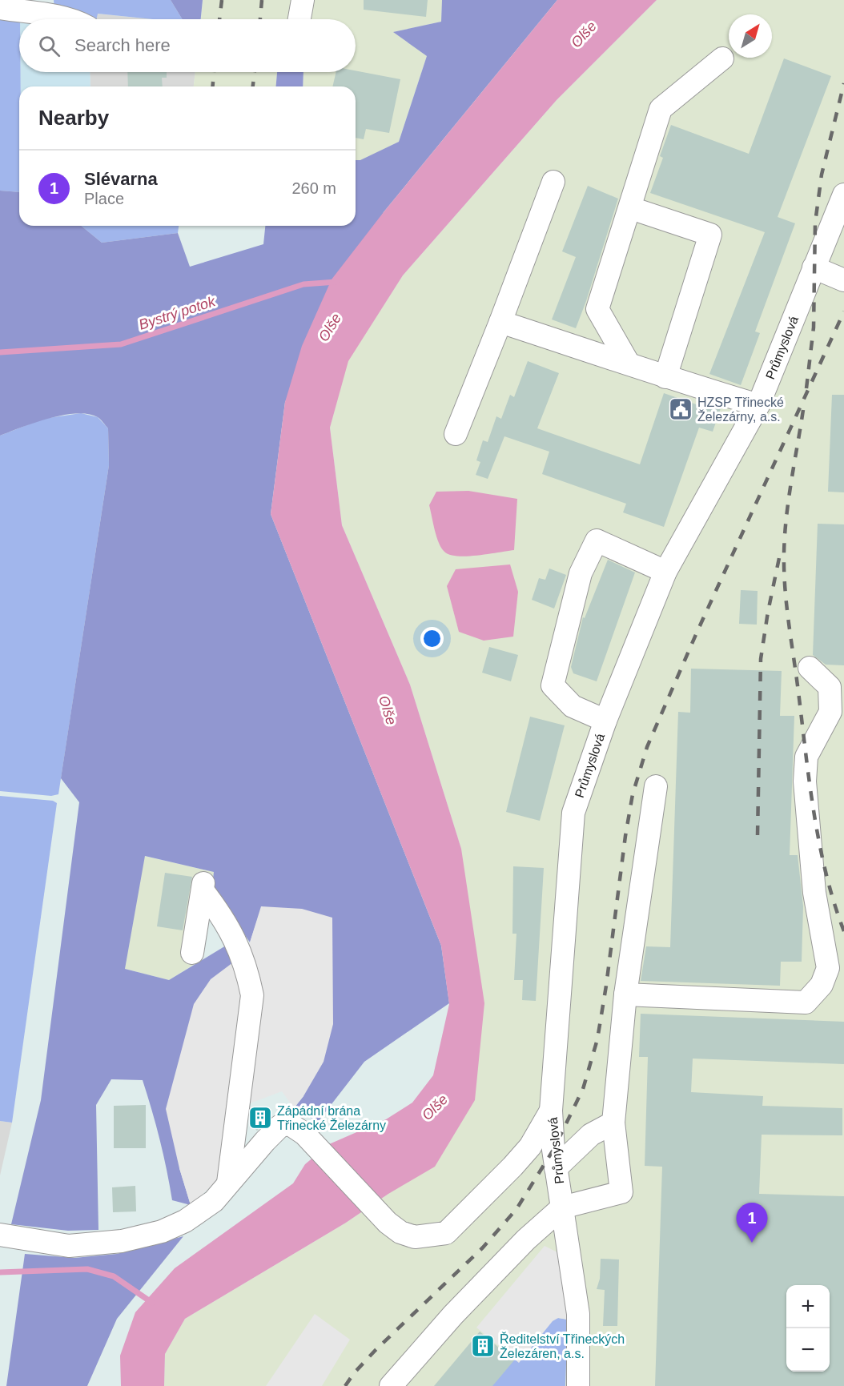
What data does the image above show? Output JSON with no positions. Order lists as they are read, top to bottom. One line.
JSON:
{"streets":{"street":["Průmyslová"]},"water":["Olše","Bystrý potok"],"places":{"public building":["HZSP Třinecké Železárny, a.s."],"building":["Zápádní brána Třinecké Železárny","Ředitelství Třineckých Železáren, a.s."]},"north":"top right","page":{"search":"Search here","heading":"Nearby","list":[{"mark":"1","name":"Slévarna","note":"Place","value":"260 m"}],"pins":"1","map_buttons":["+","−"]}}
